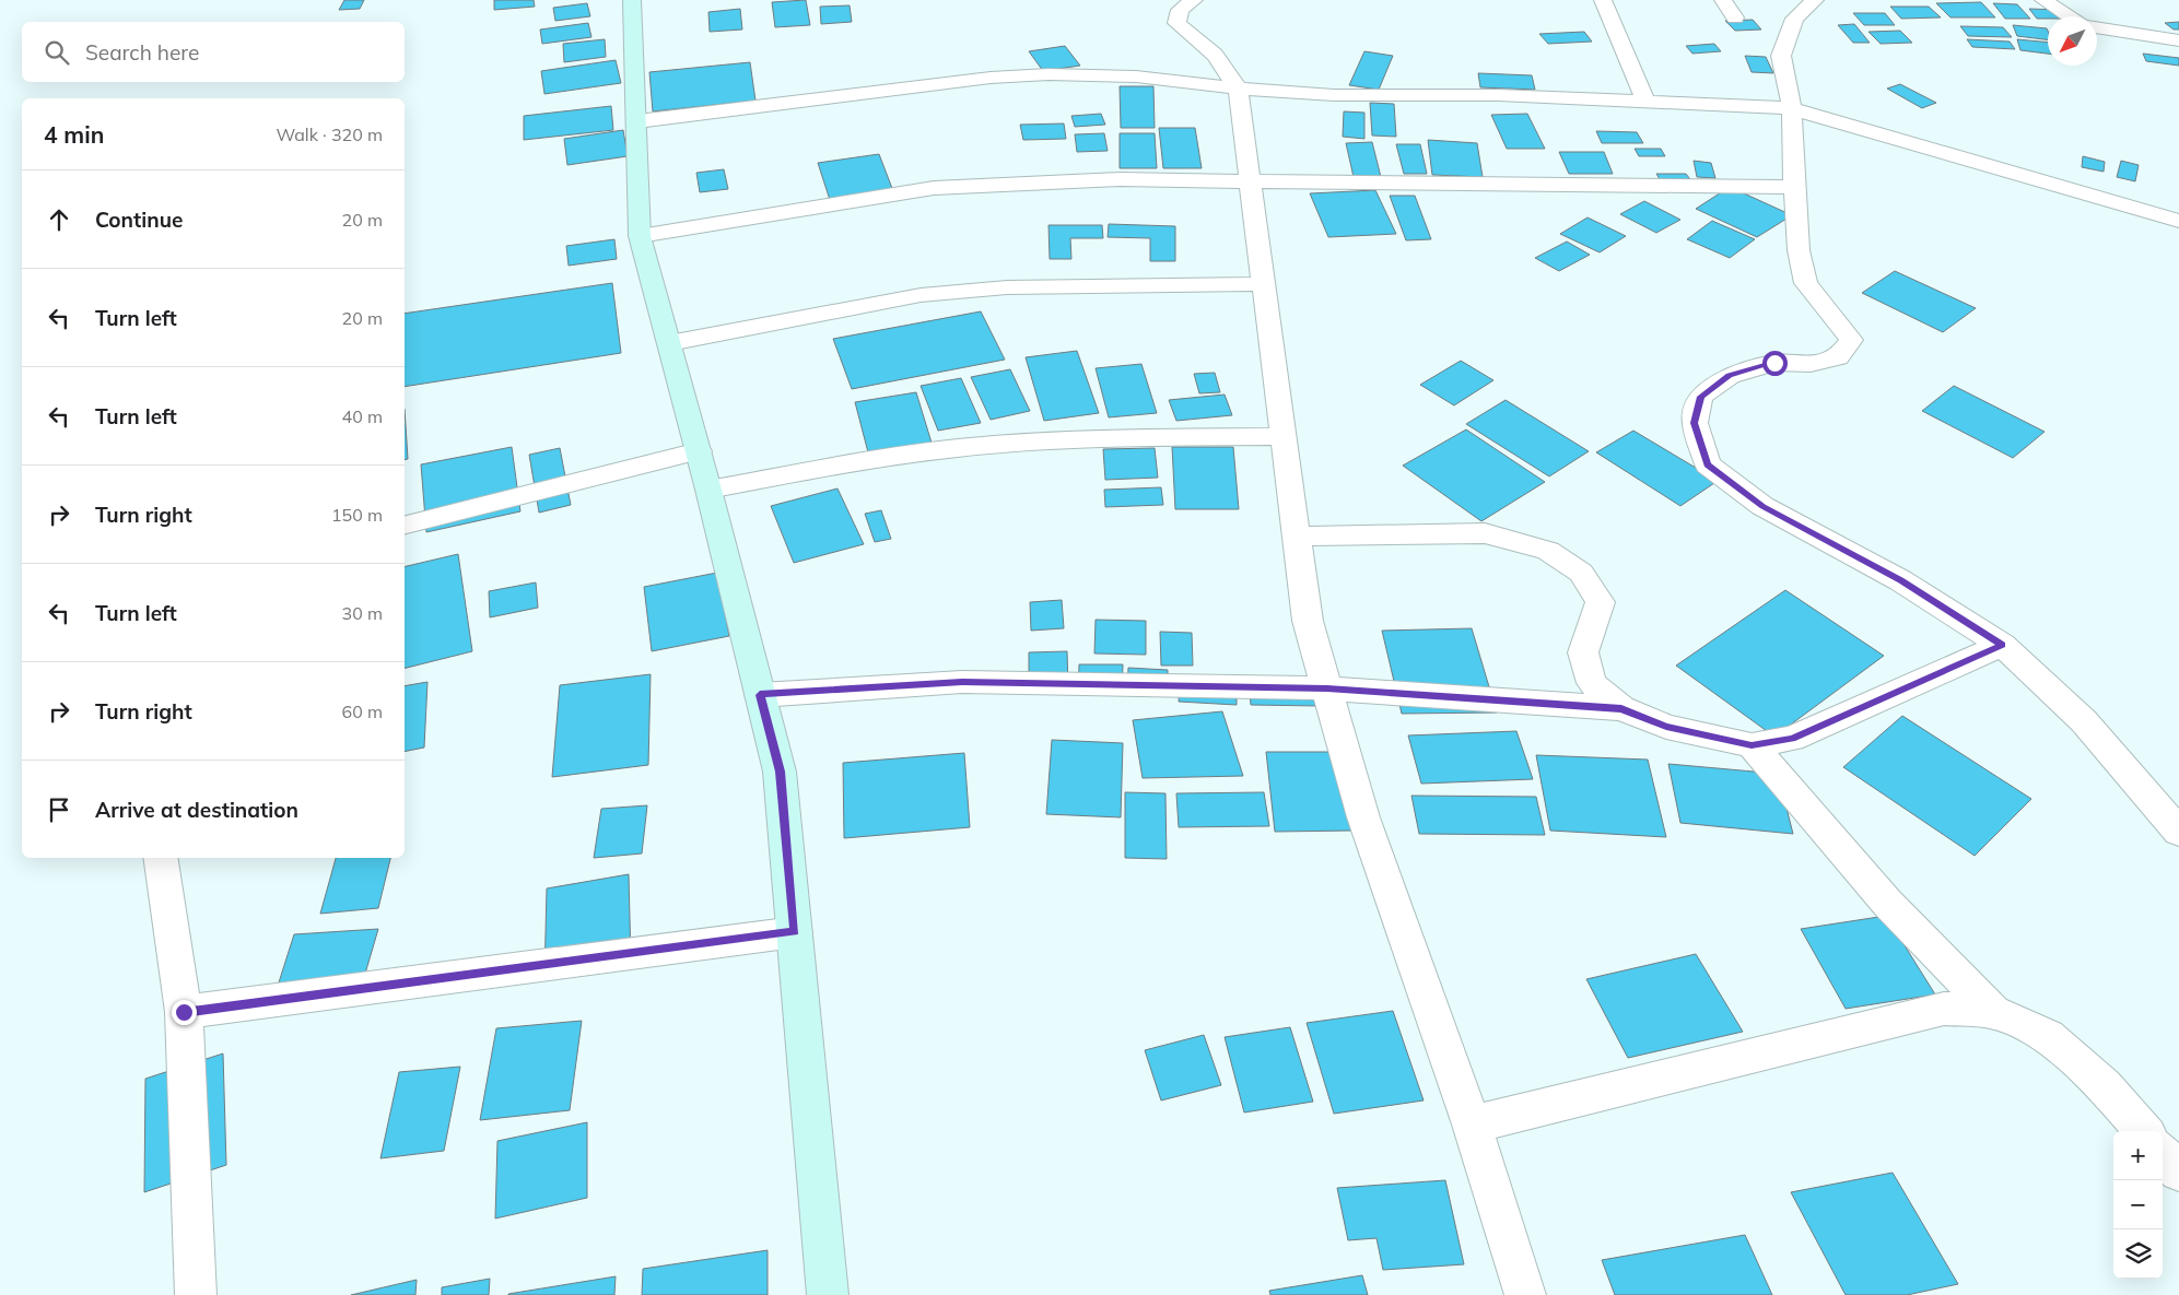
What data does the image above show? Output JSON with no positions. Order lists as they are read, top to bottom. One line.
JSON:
{"north":"bottom left","page":{"search":"Search here","heading":["4 min","Walk · 320 m"],"list":[["Continue","20 m"],["Turn left","20 m"],["Turn left","40 m"],["Turn right","150 m"],["Turn left","30 m"],["Turn right","60 m"],"Arrive at destination"],"map_buttons":["+","−"]}}
